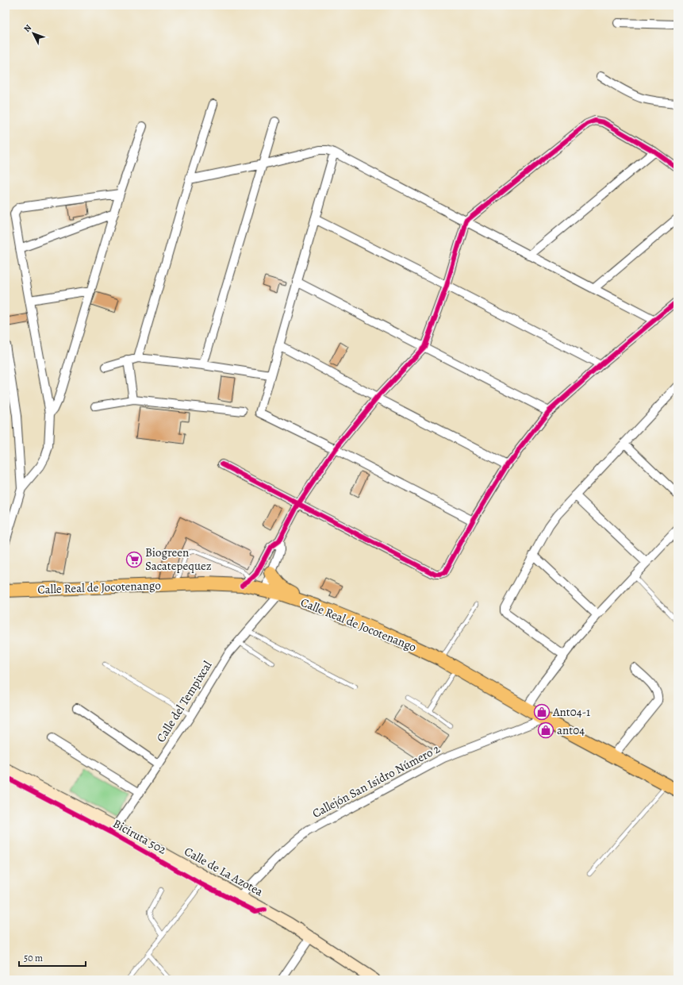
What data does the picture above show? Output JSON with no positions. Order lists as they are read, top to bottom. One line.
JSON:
{"streets":{"main road":["Calle Real de Jocotenango"],"street":["Calle del Tempixcal","Callejón San Isidro Número 2","Calle de La Azotea"],"cycle path":["Biciruta 502"]},"crossings":[["Calle Real de Jocotenango","Calle del Tempixcal"],["Calle Real de Jocotenango","Callejón San Isidro Número 2"],["Calle del Tempixcal","Calle de La Azotea"],["Callejón San Isidro Número 2","Calle de La Azotea"]],"places":{"supermarket":["Biogreen Sacatepequez"],"shop":["Ant04-1","ant04"]},"scale_bar":"50 m","north":"top left"}
